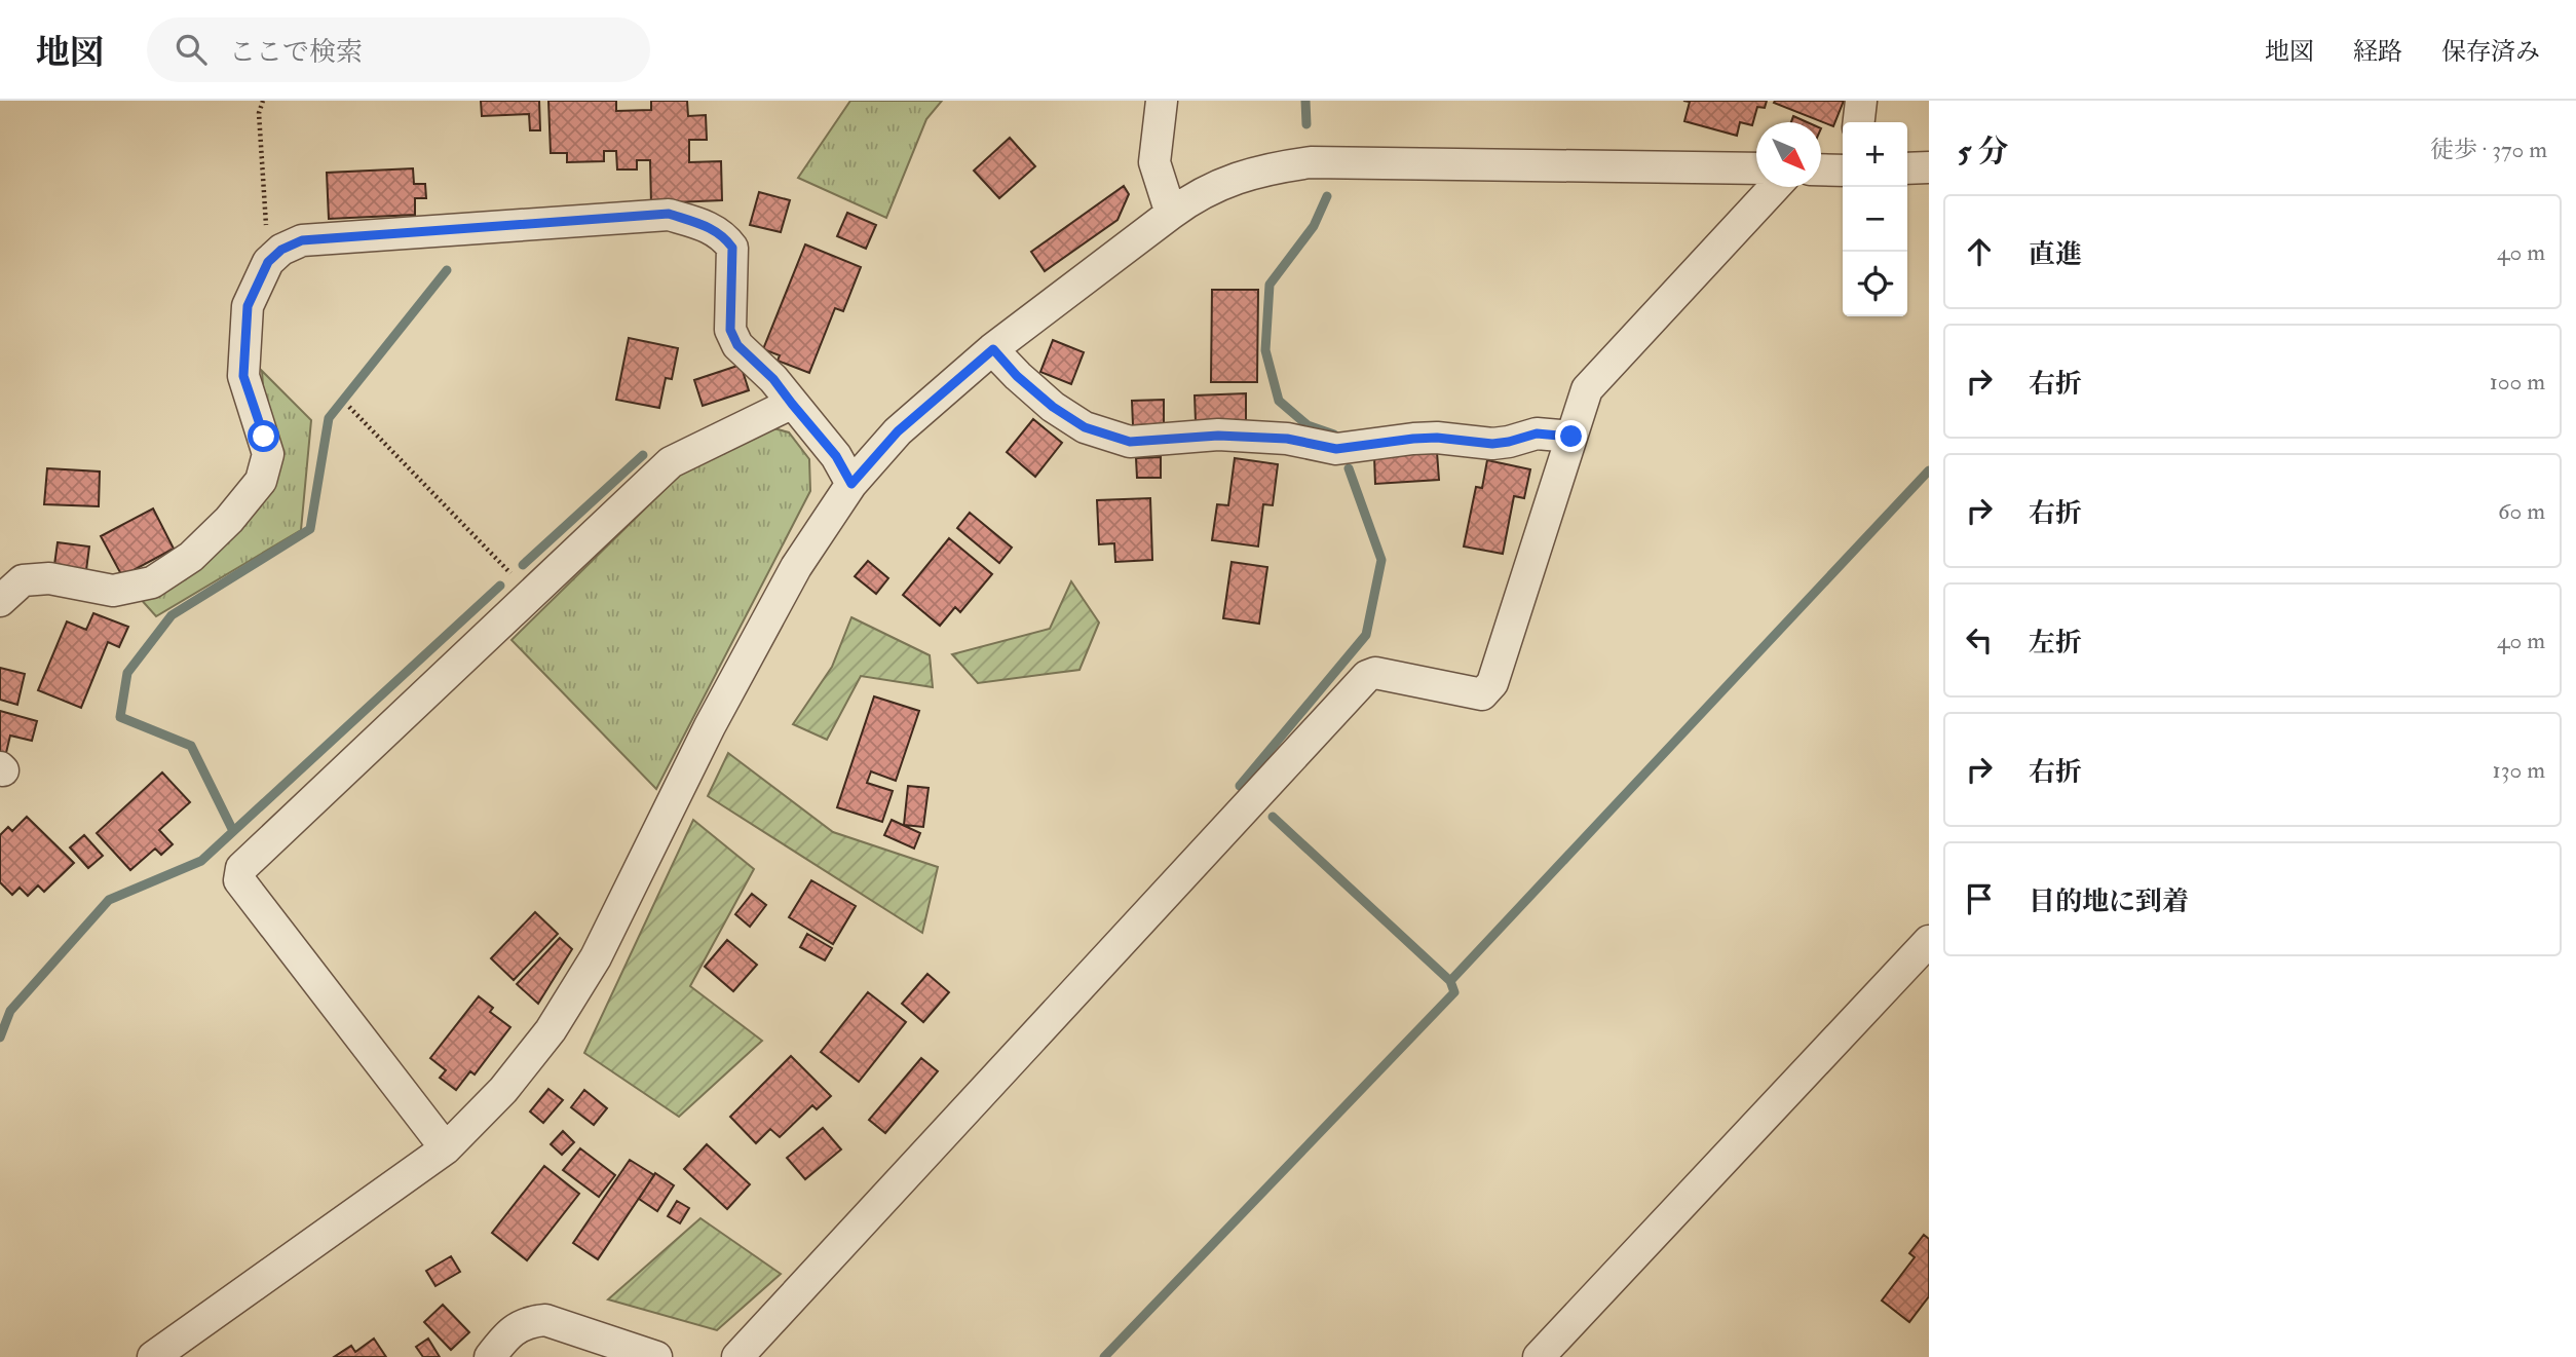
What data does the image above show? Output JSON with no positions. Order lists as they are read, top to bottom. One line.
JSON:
{"north":"bottom right","page":{"header":"地図","search":"ここで検索","nav":["地図","経路","保存済み"],"heading":["5 分","徒歩 · 370 m"],"map_buttons":["+","−"],"list":[["直進","40 m"],["右折","100 m"],["右折","60 m"],["左折","40 m"],["右折","130 m"],"目的地に到着"]}}
